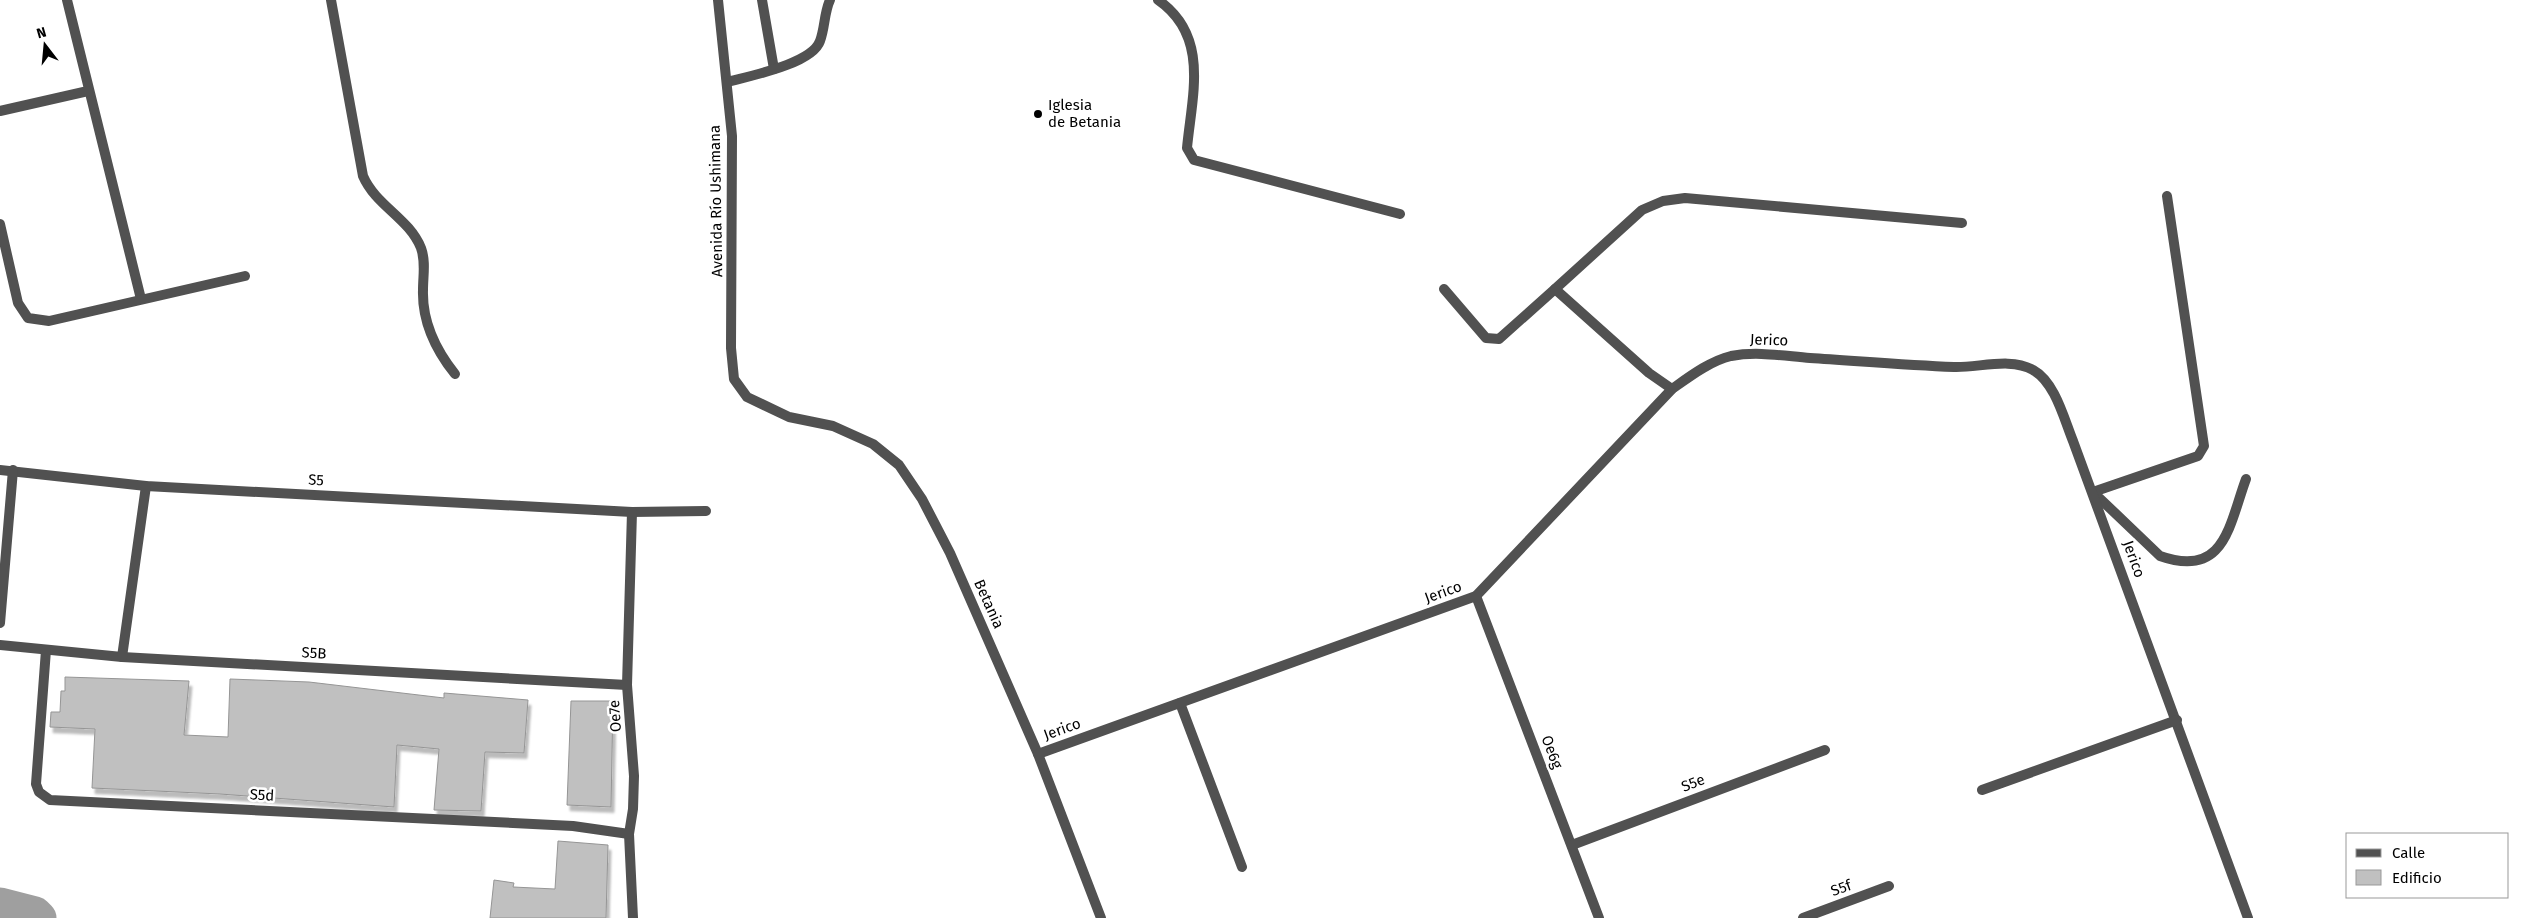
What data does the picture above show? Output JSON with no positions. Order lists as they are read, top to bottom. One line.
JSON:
{"streets":{"street":["Avenida Río Ushimana","Jerico","S5","Betania","S5B","Oe7e","Oe6g","S5e","S5d","S5f"]},"crossings":[["Avenida Río Ushimana","Betania"],["Jerico","Betania"],["Jerico","Oe6g"],["S5","Oe7e"],["S5B","Oe7e"],["S5B","S5d"],["Oe7e","S5d"],["Oe6g","S5e"]],"places":["Iglesia de Betania"],"legend":["Calle","Edificio"],"north":"top"}
